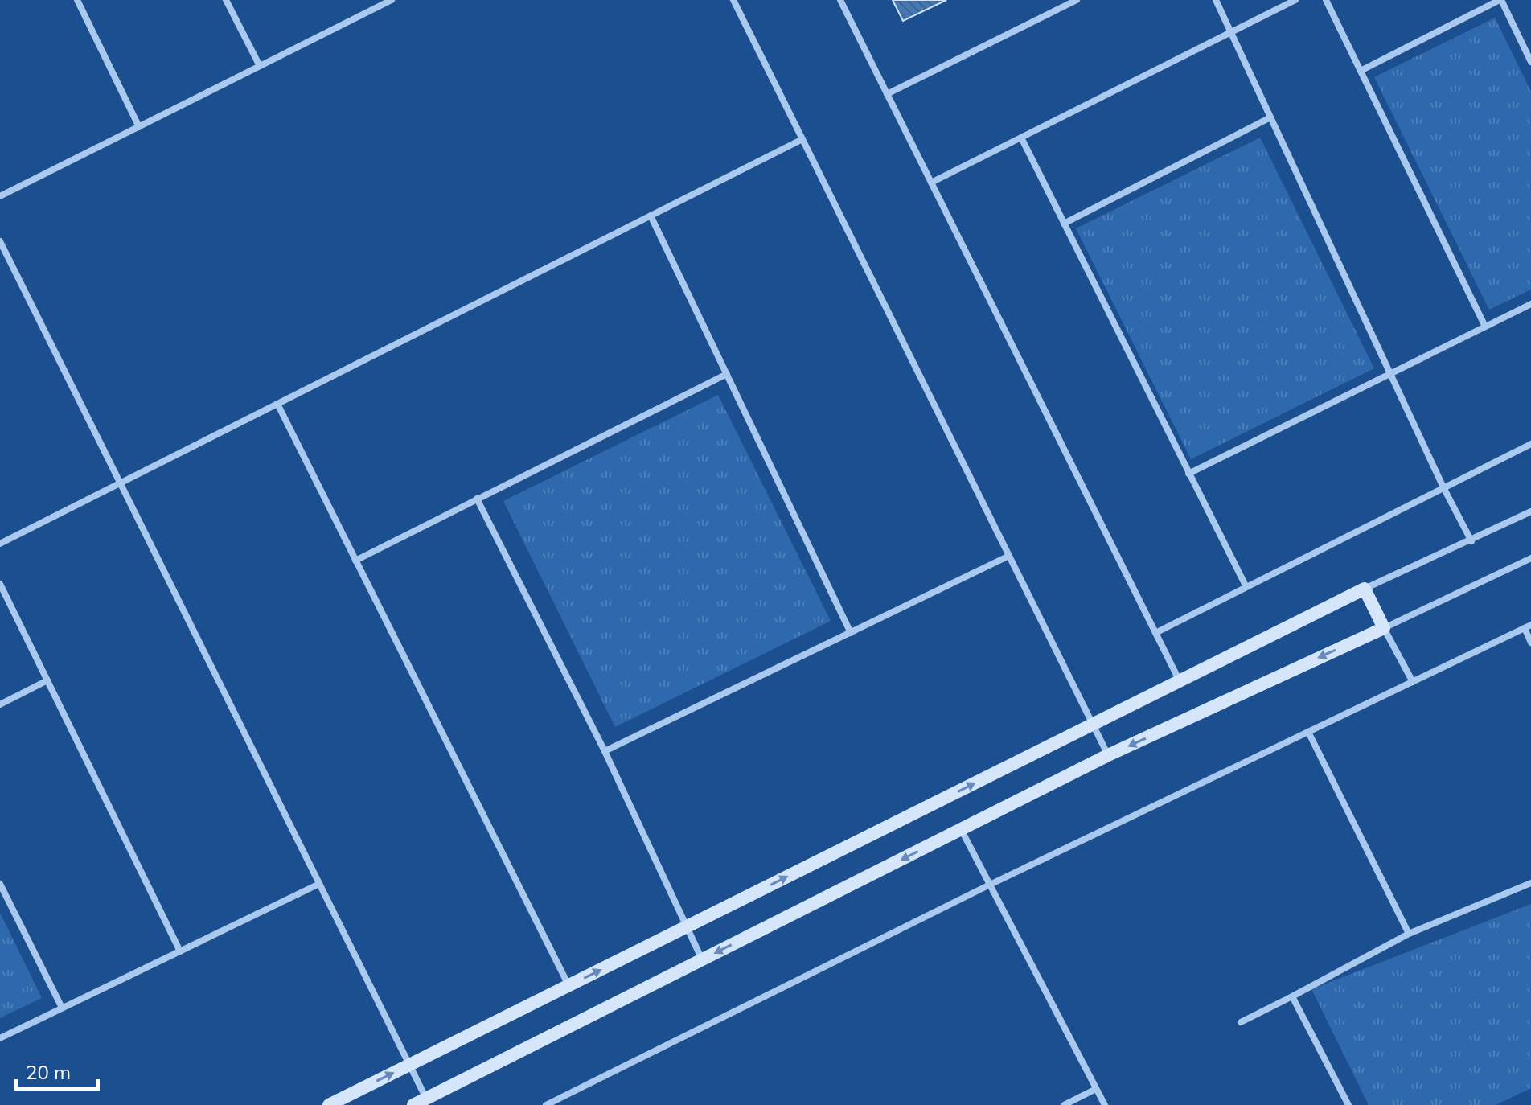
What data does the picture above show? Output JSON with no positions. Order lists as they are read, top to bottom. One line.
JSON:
{"scale_bar":"20 m"}
